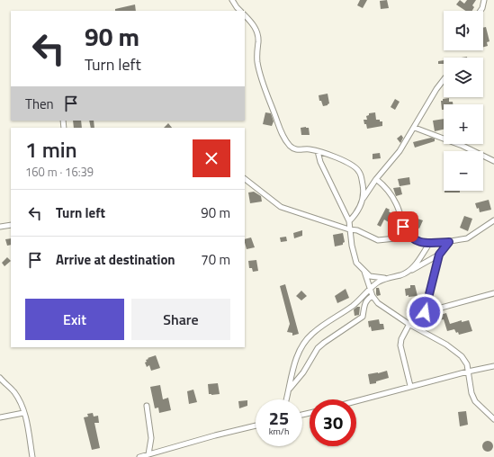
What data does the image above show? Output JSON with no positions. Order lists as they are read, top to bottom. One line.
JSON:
{"page":{"map_buttons":["+","−"],"turn":["90 m","Turn left"],"then":"Then","heading":["1 min","160 m · 16:39"],"list":[{"name":"Turn left","value":"90 m"},{"name":"Arrive at destination","value":"70 m"}],"buttons":["Exit","Share"],"speed":"25 km/h","limit":"30"}}
